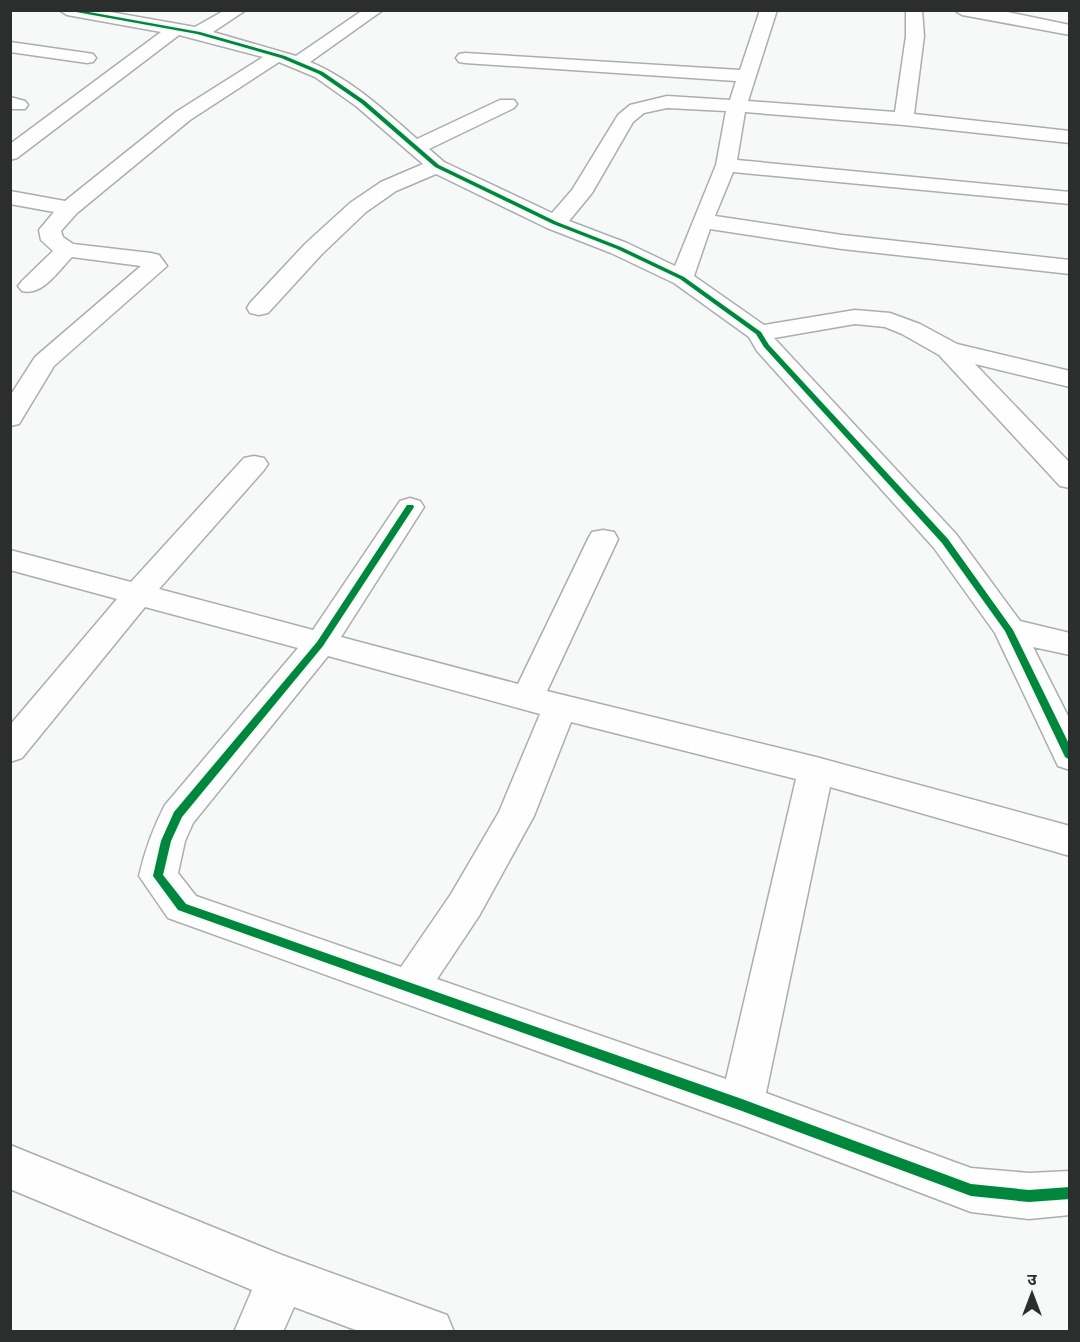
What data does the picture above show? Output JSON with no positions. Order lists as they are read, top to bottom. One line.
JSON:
{"north":"top"}
